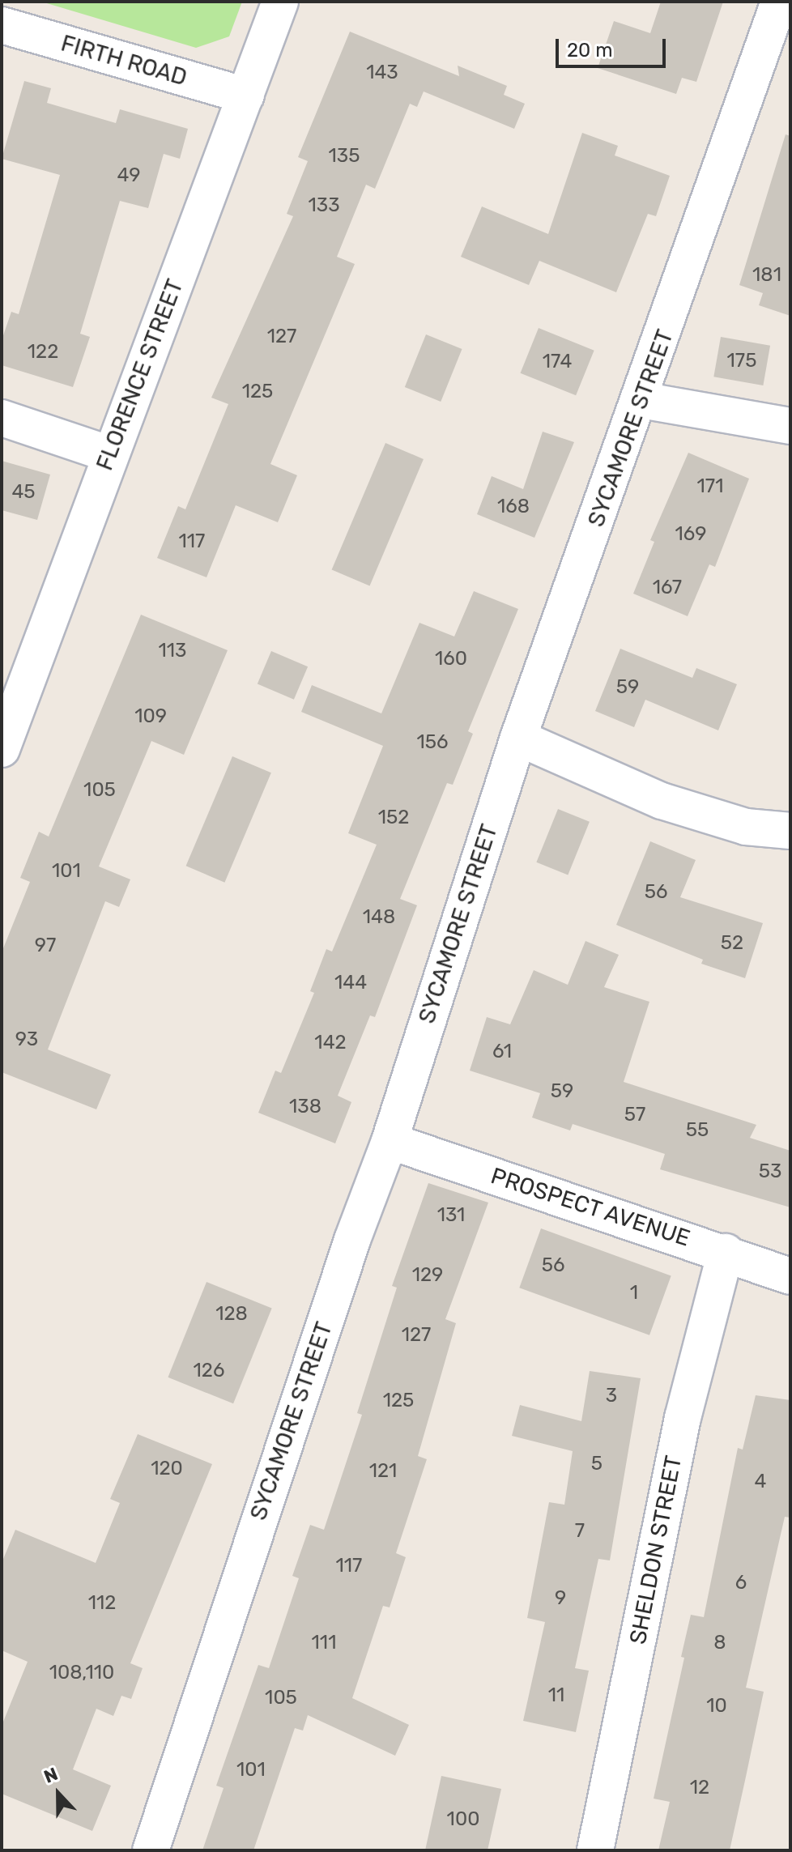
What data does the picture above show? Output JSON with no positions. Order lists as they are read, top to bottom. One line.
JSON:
{"streets":{"street":["FIRTH ROAD","FLORENCE STREET","SYCAMORE STREET","PROSPECT AVENUE","SHELDON STREET"]},"crossings":[["FIRTH ROAD","FLORENCE STREET"],["SYCAMORE STREET","PROSPECT AVENUE"],["PROSPECT AVENUE","SHELDON STREET"]],"house_numbers":["143","135","49","133","181","127","122","175","174","125","171","45","168","169","117","167","113","160","59","109","156","105","152","101","56","148","52","97","144","93","142","61","59","138","57","55","53","131","56","129","1","128","127","126","3","125","5","120","121","4","7","117","6","9","112","111","8","108,110","11","105","10","101","12","100"],"scale_bar":"20 m","north":"top"}
